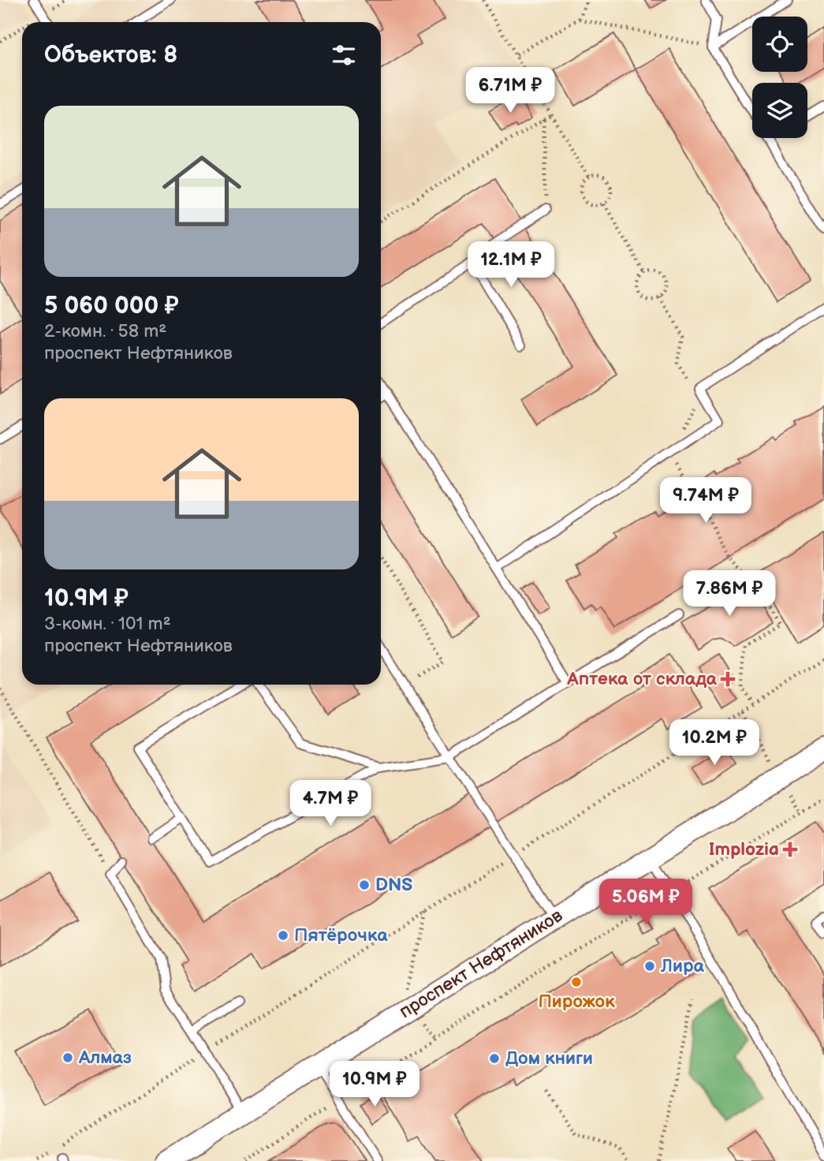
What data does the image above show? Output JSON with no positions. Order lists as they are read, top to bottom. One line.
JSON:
{"streets":{"street":["проспект Нефтяников"]},"places":{"health":["Аптека от склада","Implozia"],"other":["DNS","Пятёрочка","Лира","Пирожок","Алмаз","Дом книги"]},"page":{"heading":"Объектов: 8","price":["6.71M ₽","12.1M ₽","9.74M ₽","7.86M ₽","10.2M ₽","4.7M ₽","5.06M ₽","10.9M ₽"],"list":[{"name":"5 060 000 ₽","note":"2-комн. · 58 m² · проспект Нефтяников"},{"name":"10.9M ₽","note":"3-комн. · 101 m² · проспект Нефтяников"}]}}
